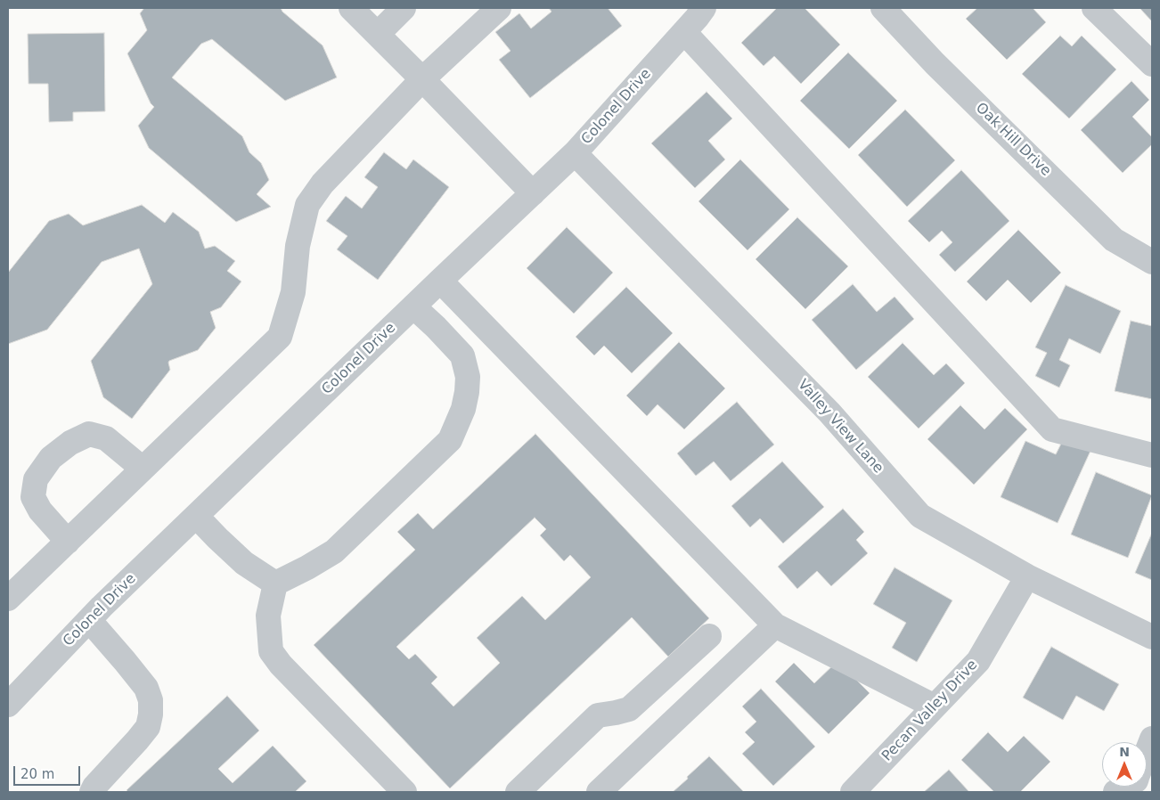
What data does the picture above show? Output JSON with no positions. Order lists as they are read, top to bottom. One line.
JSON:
{"streets":{"street":["Colonel Drive","Oak Hill Drive","Valley View Lane","Pecan Valley Drive"]},"crossings":[["Colonel Drive","Valley View Lane"],["Valley View Lane","Pecan Valley Drive"]],"scale_bar":"20 m","north":"top"}
